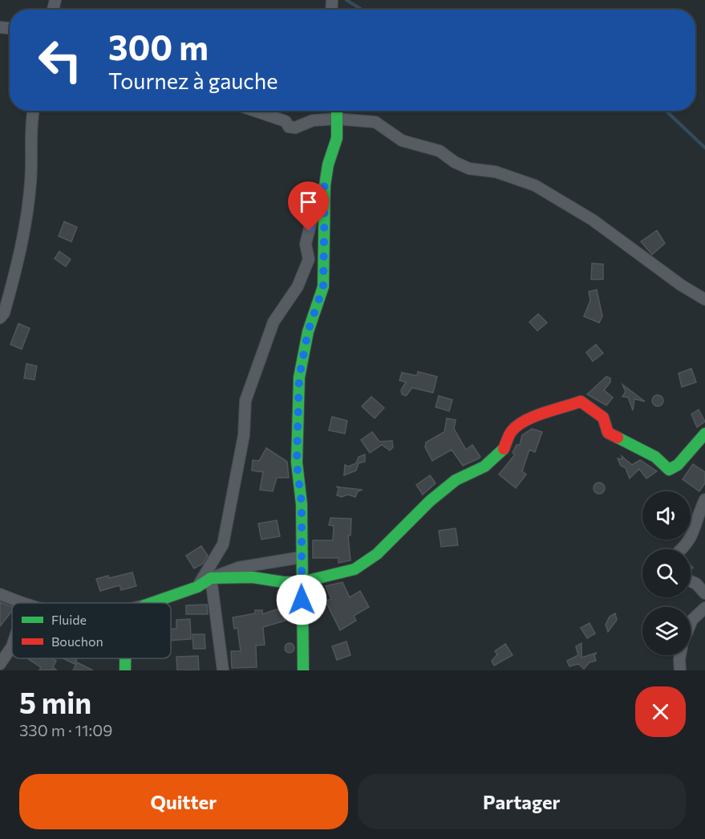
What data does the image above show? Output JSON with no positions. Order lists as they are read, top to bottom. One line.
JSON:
{"legend":["Fluide","Bouchon"],"page":{"turn":["300 m","Tournez à gauche"],"heading":["5 min","330 m · 11:09"],"buttons":["Quitter","Partager"]}}
